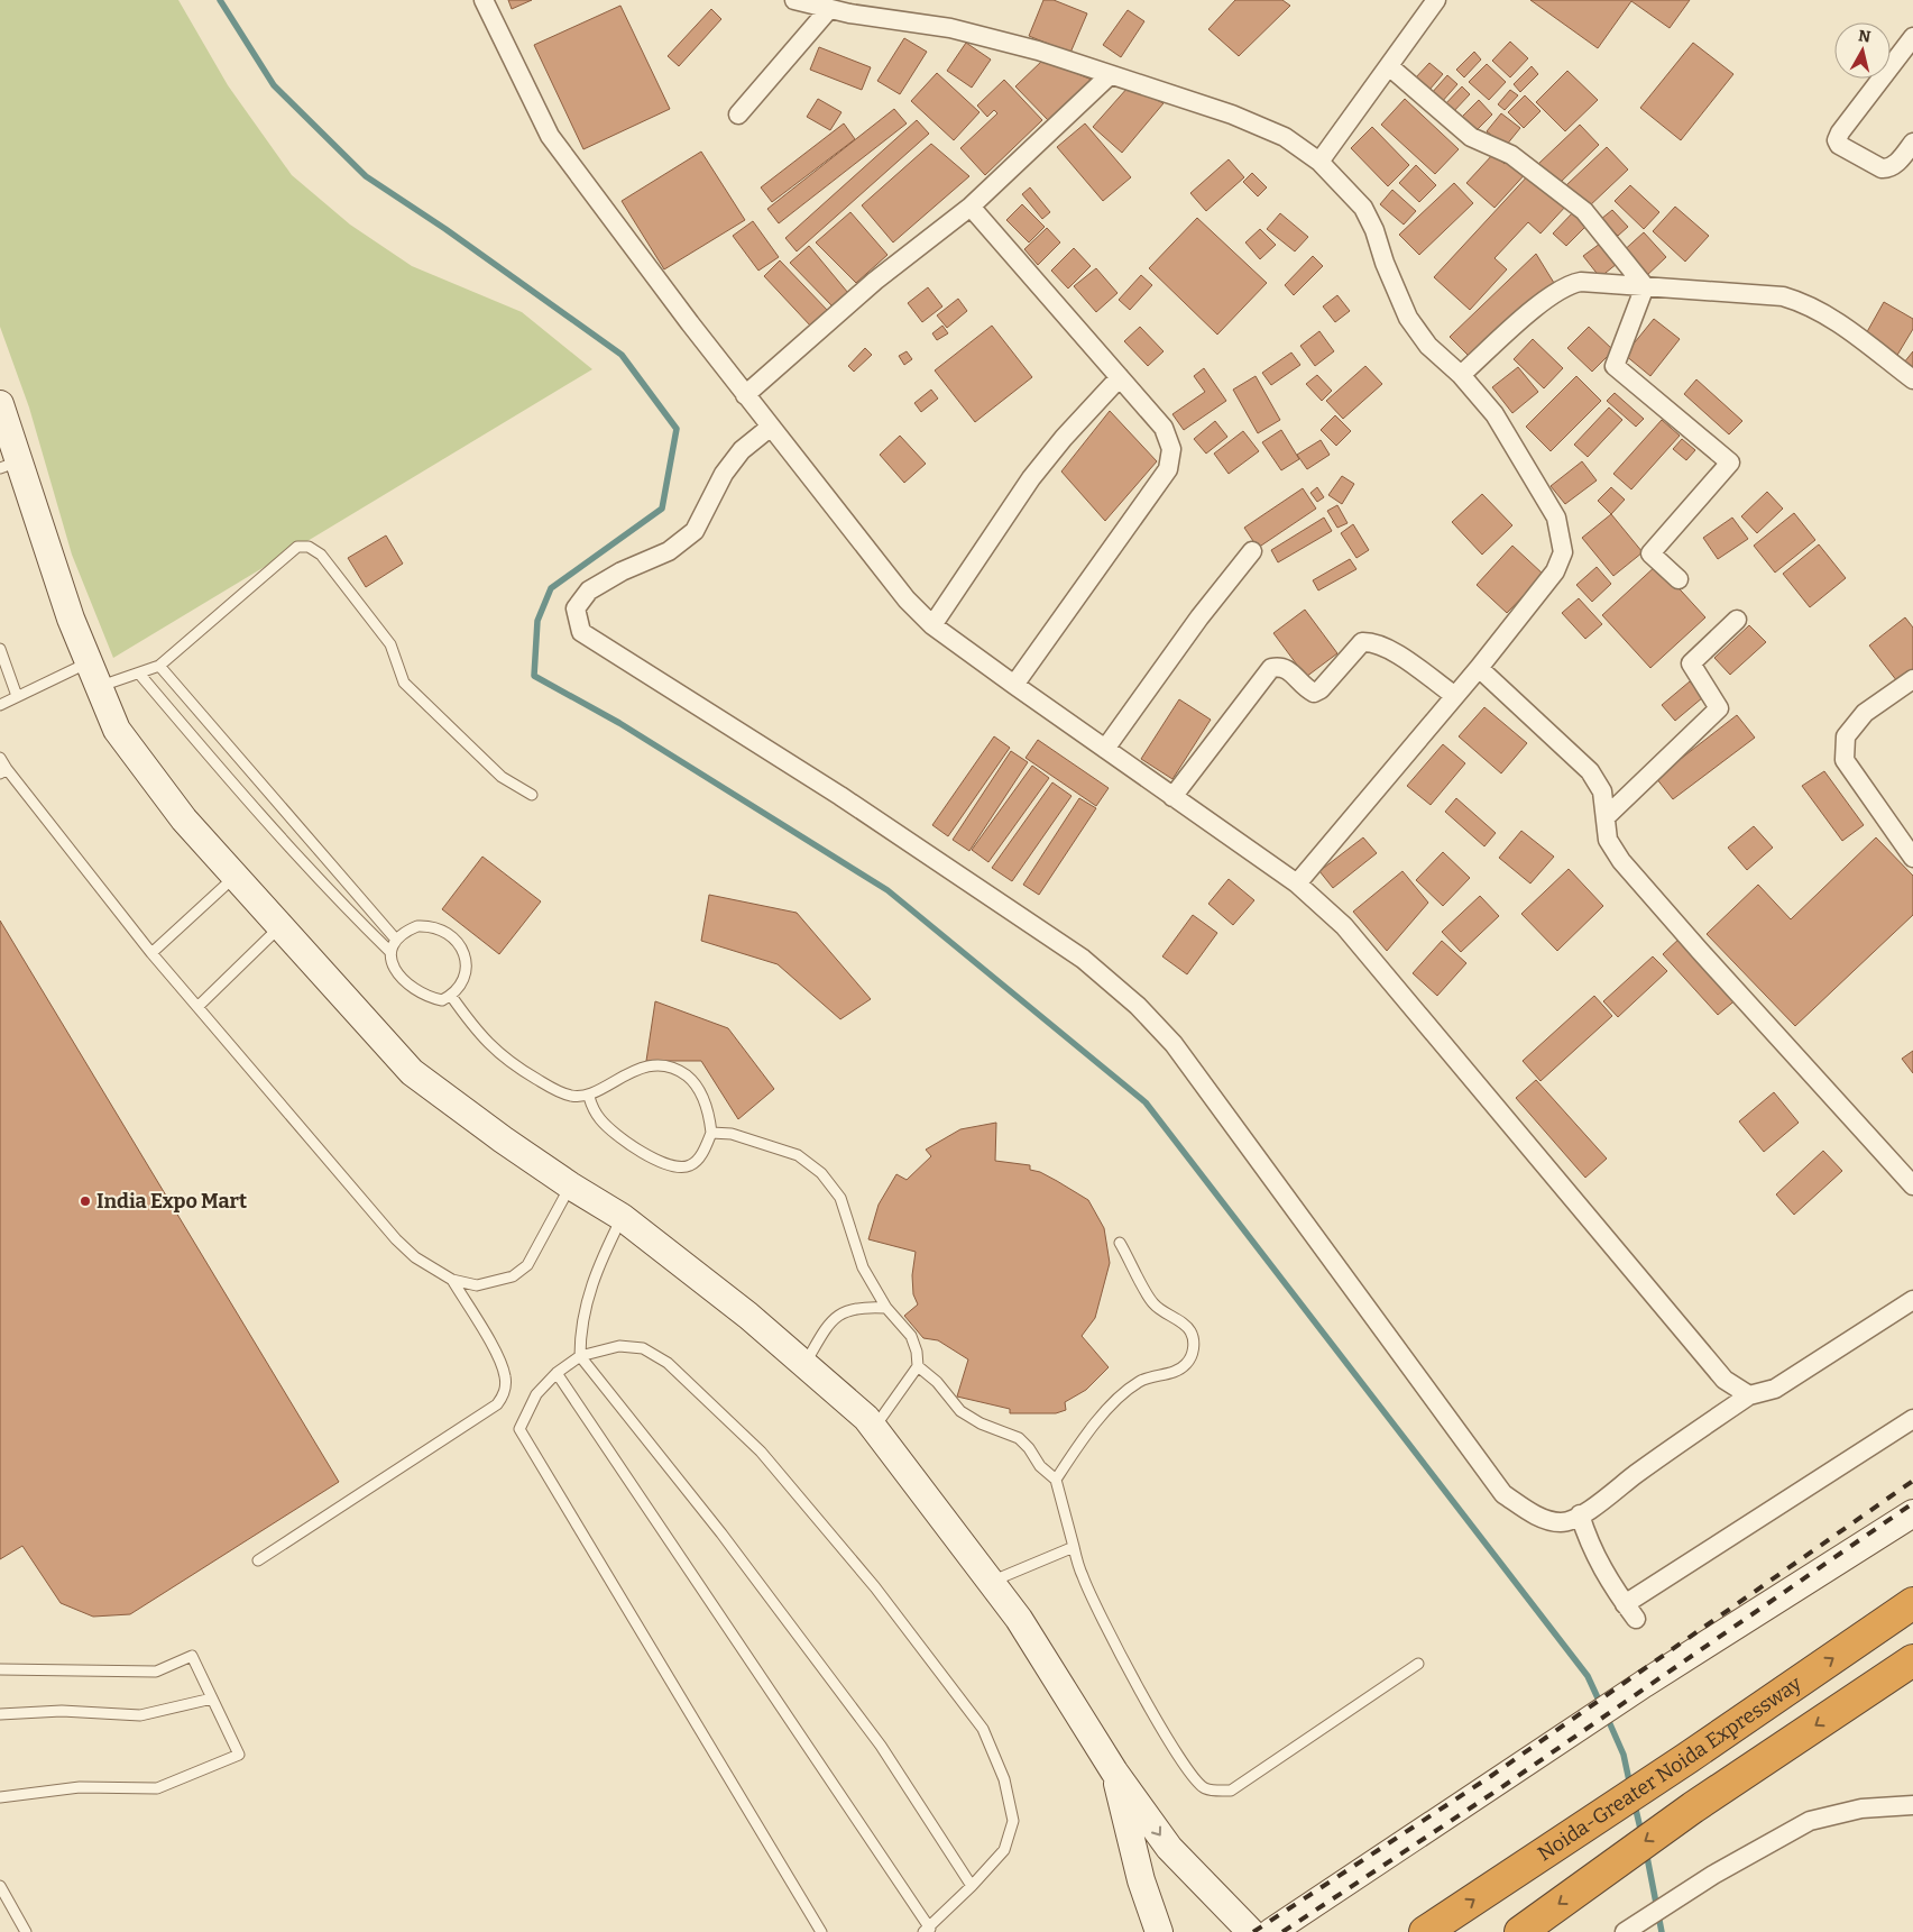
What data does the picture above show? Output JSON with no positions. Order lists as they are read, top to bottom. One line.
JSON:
{"streets":{"highway":["Noida-Greater Noida Expressway"]},"places":["India Expo Mart"],"north":"top"}
